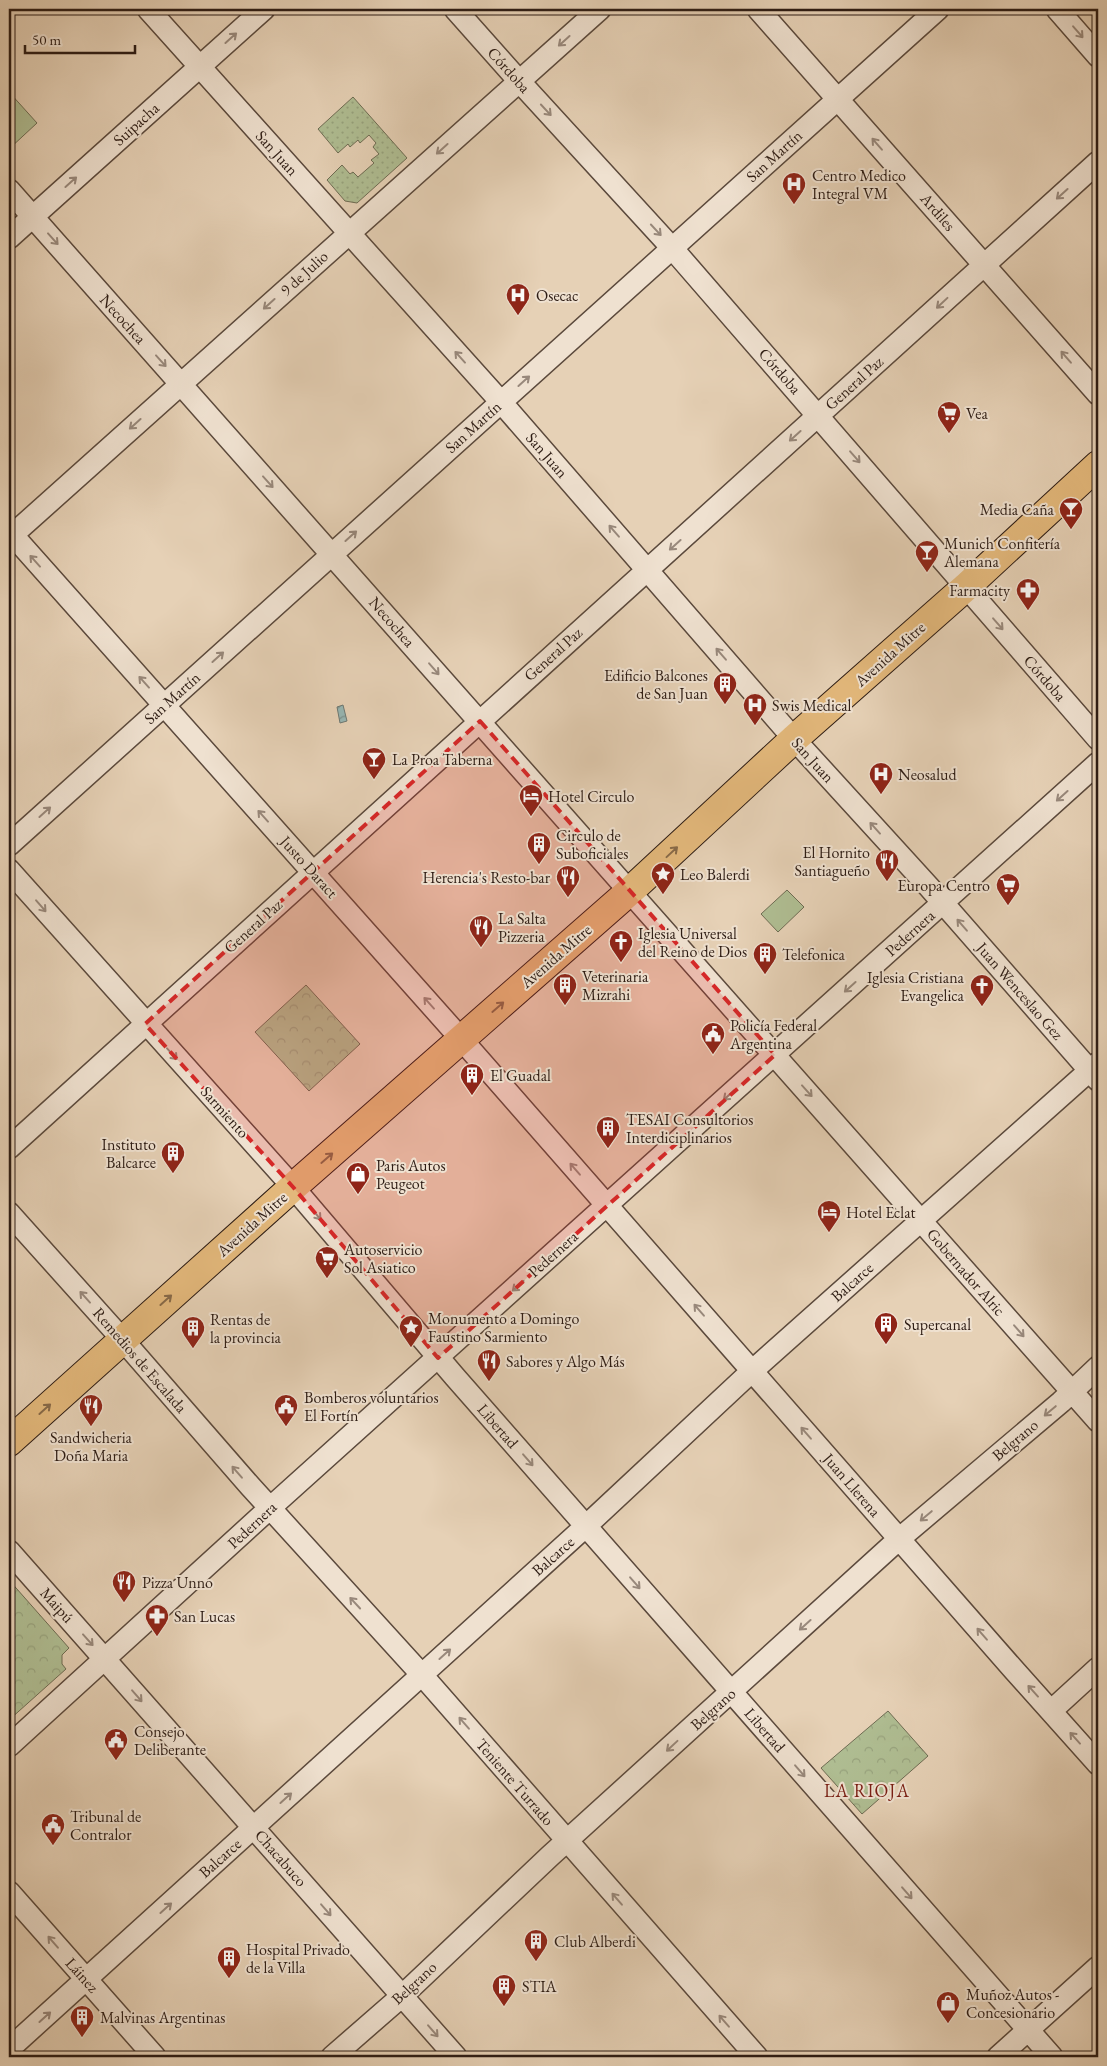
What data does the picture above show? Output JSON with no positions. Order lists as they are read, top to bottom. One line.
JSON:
{"streets":{"main road":["Avenida Mitre"],"street":["Córdoba","Suipacha","San Juan","San Martín","Ardiles","9 de Julio","Necochea","General Paz","Justo Daract","Pedernera","Juan Wenceslao Gez","Sarmiento","Gobernador Alric","Balcarce","Remedios de Escalada","Libertad","Belgrano","Juan Llerena","Maipú","Teniente Turrado","Chacabuco","Láinez"]},"crossings":[["Córdoba","San Martín"],["Córdoba","9 de Julio"],["Córdoba","General Paz"],["Córdoba","Avenida Mitre"],["Suipacha","San Juan"],["Suipacha","Necochea"],["San Juan","San Martín"],["San Juan","9 de Julio"],["San Juan","General Paz"],["San Juan","Avenida Mitre"],["San Juan","Pedernera"],["San Juan","Juan Wenceslao Gez"],["San Martín","Ardiles"],["San Martín","Necochea"],["San Martín","Justo Daract"],["Ardiles","General Paz"],["9 de Julio","Necochea"],["9 de Julio","Justo Daract"],["Necochea","General Paz"],["Necochea","Avenida Mitre"],["Necochea","Pedernera"],["Necochea","Gobernador Alric"],["General Paz","Justo Daract"],["General Paz","Sarmiento"],["Avenida Mitre","Justo Daract"],["Avenida Mitre","Sarmiento"],["Avenida Mitre","Remedios de Escalada"],["Justo Daract","Pedernera"],["Justo Daract","Juan Llerena"],["Pedernera","Juan Wenceslao Gez"],["Pedernera","Sarmiento"],["Pedernera","Gobernador Alric"],["Pedernera","Remedios de Escalada"],["Pedernera","Libertad"],["Pedernera","Juan Llerena"],["Pedernera","Maipú"],["Pedernera","Teniente Turrado"],["Pedernera","Chacabuco"],["Juan Wenceslao Gez","Balcarce"],["Sarmiento","Libertad"],["Gobernador Alric","Balcarce"],["Gobernador Alric","Belgrano"],["Balcarce","Libertad"],["Balcarce","Juan Llerena"],["Balcarce","Teniente Turrado"],["Balcarce","Chacabuco"],["Balcarce","Láinez"],["Remedios de Escalada","Teniente Turrado"],["Libertad","Belgrano"],["Belgrano","Juan Llerena"],["Belgrano","Teniente Turrado"],["Belgrano","Chacabuco"],["Maipú","Chacabuco"]],"one_way":["Córdoba","Suipacha","San Juan","San Martín","Ardiles","9 de Julio","Necochea","General Paz","Avenida Mitre","Justo Daract","Pedernera","Juan Wenceslao Gez","Sarmiento","Gobernador Alric","Balcarce","Remedios de Escalada","Libertad","Belgrano","Juan Llerena","Maipú","Teniente Turrado","Chacabuco","Láinez"],"districts":["LA RIOJA"],"places":{"hospital":["Centro Medico Integral VM","Osecac","Swis Medical","Neosalud"],"supermarket":["Vea","Europa Centro","Autoservicio Sol Asiatico"],"bar":["Media Caña","Munich Confitería Alemana","La Proa Taberna"],"pharmacy":["Farmacity","San Lucas"],"building":["Edificio Balcones de San Juan","Circulo de Suboficiales","Telefonica","Veterinaria Mizrahi","El Guadal","TESAI Consultorios Interdiciplinarios","Instituto Balcarce","Supercanal","Rentas de la provincia","Club Alberdi","Hospital Privado de la Villa","STIA","Malvinas Argentinas"],"hotel":["Hotel Circulo","Hotel Eclat"],"restaurant":["El Hornito Santiagueño","Herencia's Resto-bar","La Salta Pizzeria","Sabores y Algo Más","Sandwicheria Doña Maria","Pizza Unno"],"place":["Leo Balerdi","Monumento a Domingo Faustino Sarmiento"],"church":["Iglesia Universal del Reino de Dios","Iglesia Cristiana Evangelica"],"public building":["Policía Federal Argentina","Bomberos voluntarios El Fortín","Consejo Deliberante","Tribunal de Contralor"],"shop":["Paris Autos Peugeot","Muñoz Autos - Concesionario"]},"scale_bar":"50 m"}
